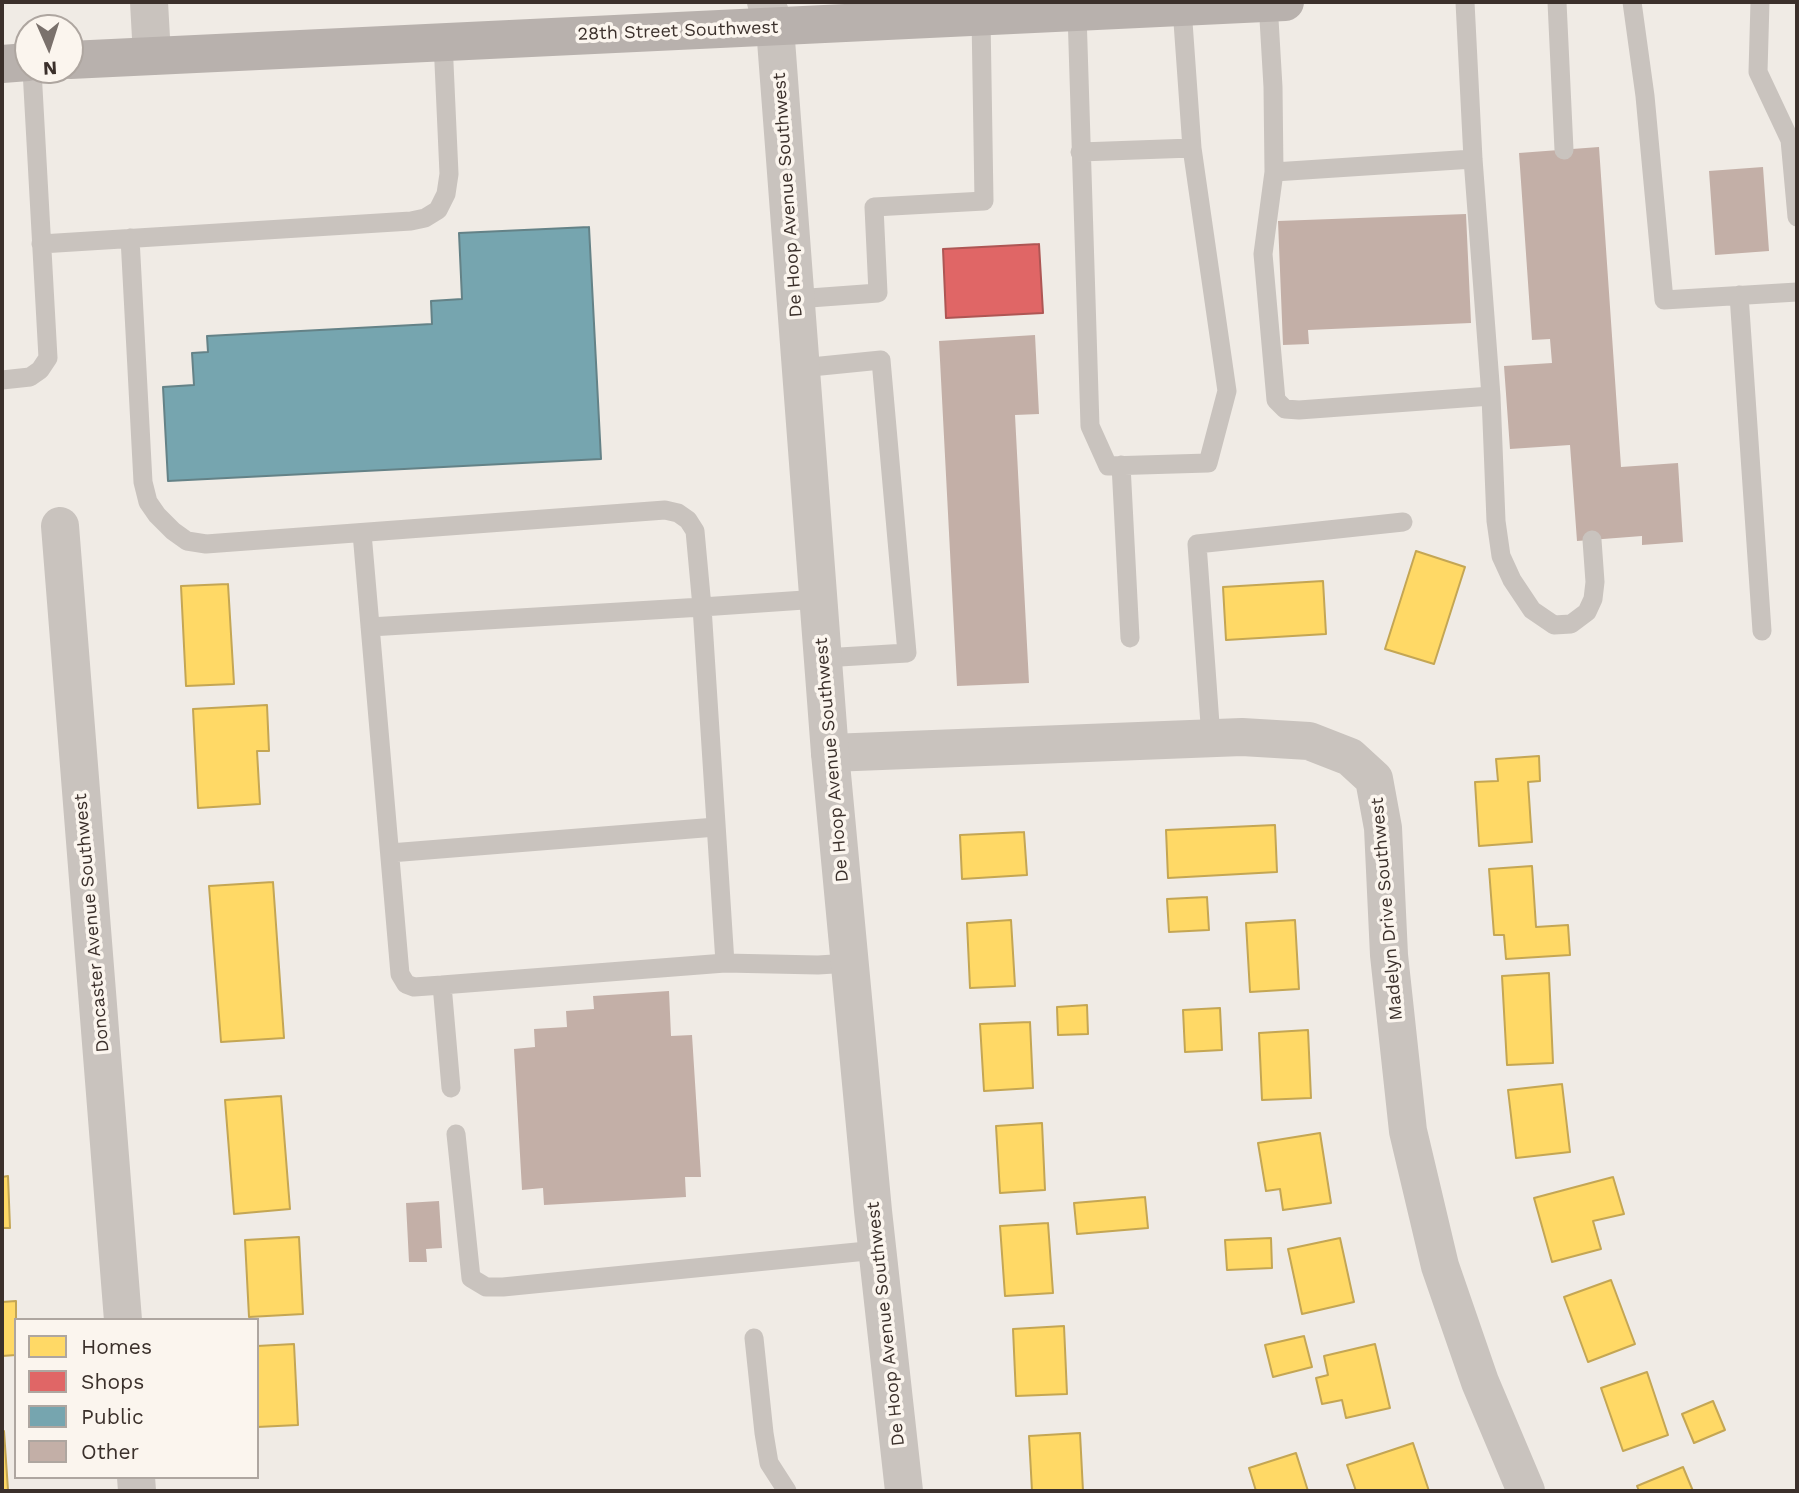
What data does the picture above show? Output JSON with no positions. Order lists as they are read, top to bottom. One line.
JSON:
{"streets":{"main road":["28th Street Southwest"],"street":["De Hoop Avenue Southwest","Madelyn Drive Southwest","Doncaster Avenue Southwest"]},"crossings":[["28th Street Southwest","De Hoop Avenue Southwest"],["De Hoop Avenue Southwest","Madelyn Drive Southwest"]],"legend":["Homes","Shops","Public","Other"],"north":"bottom"}
